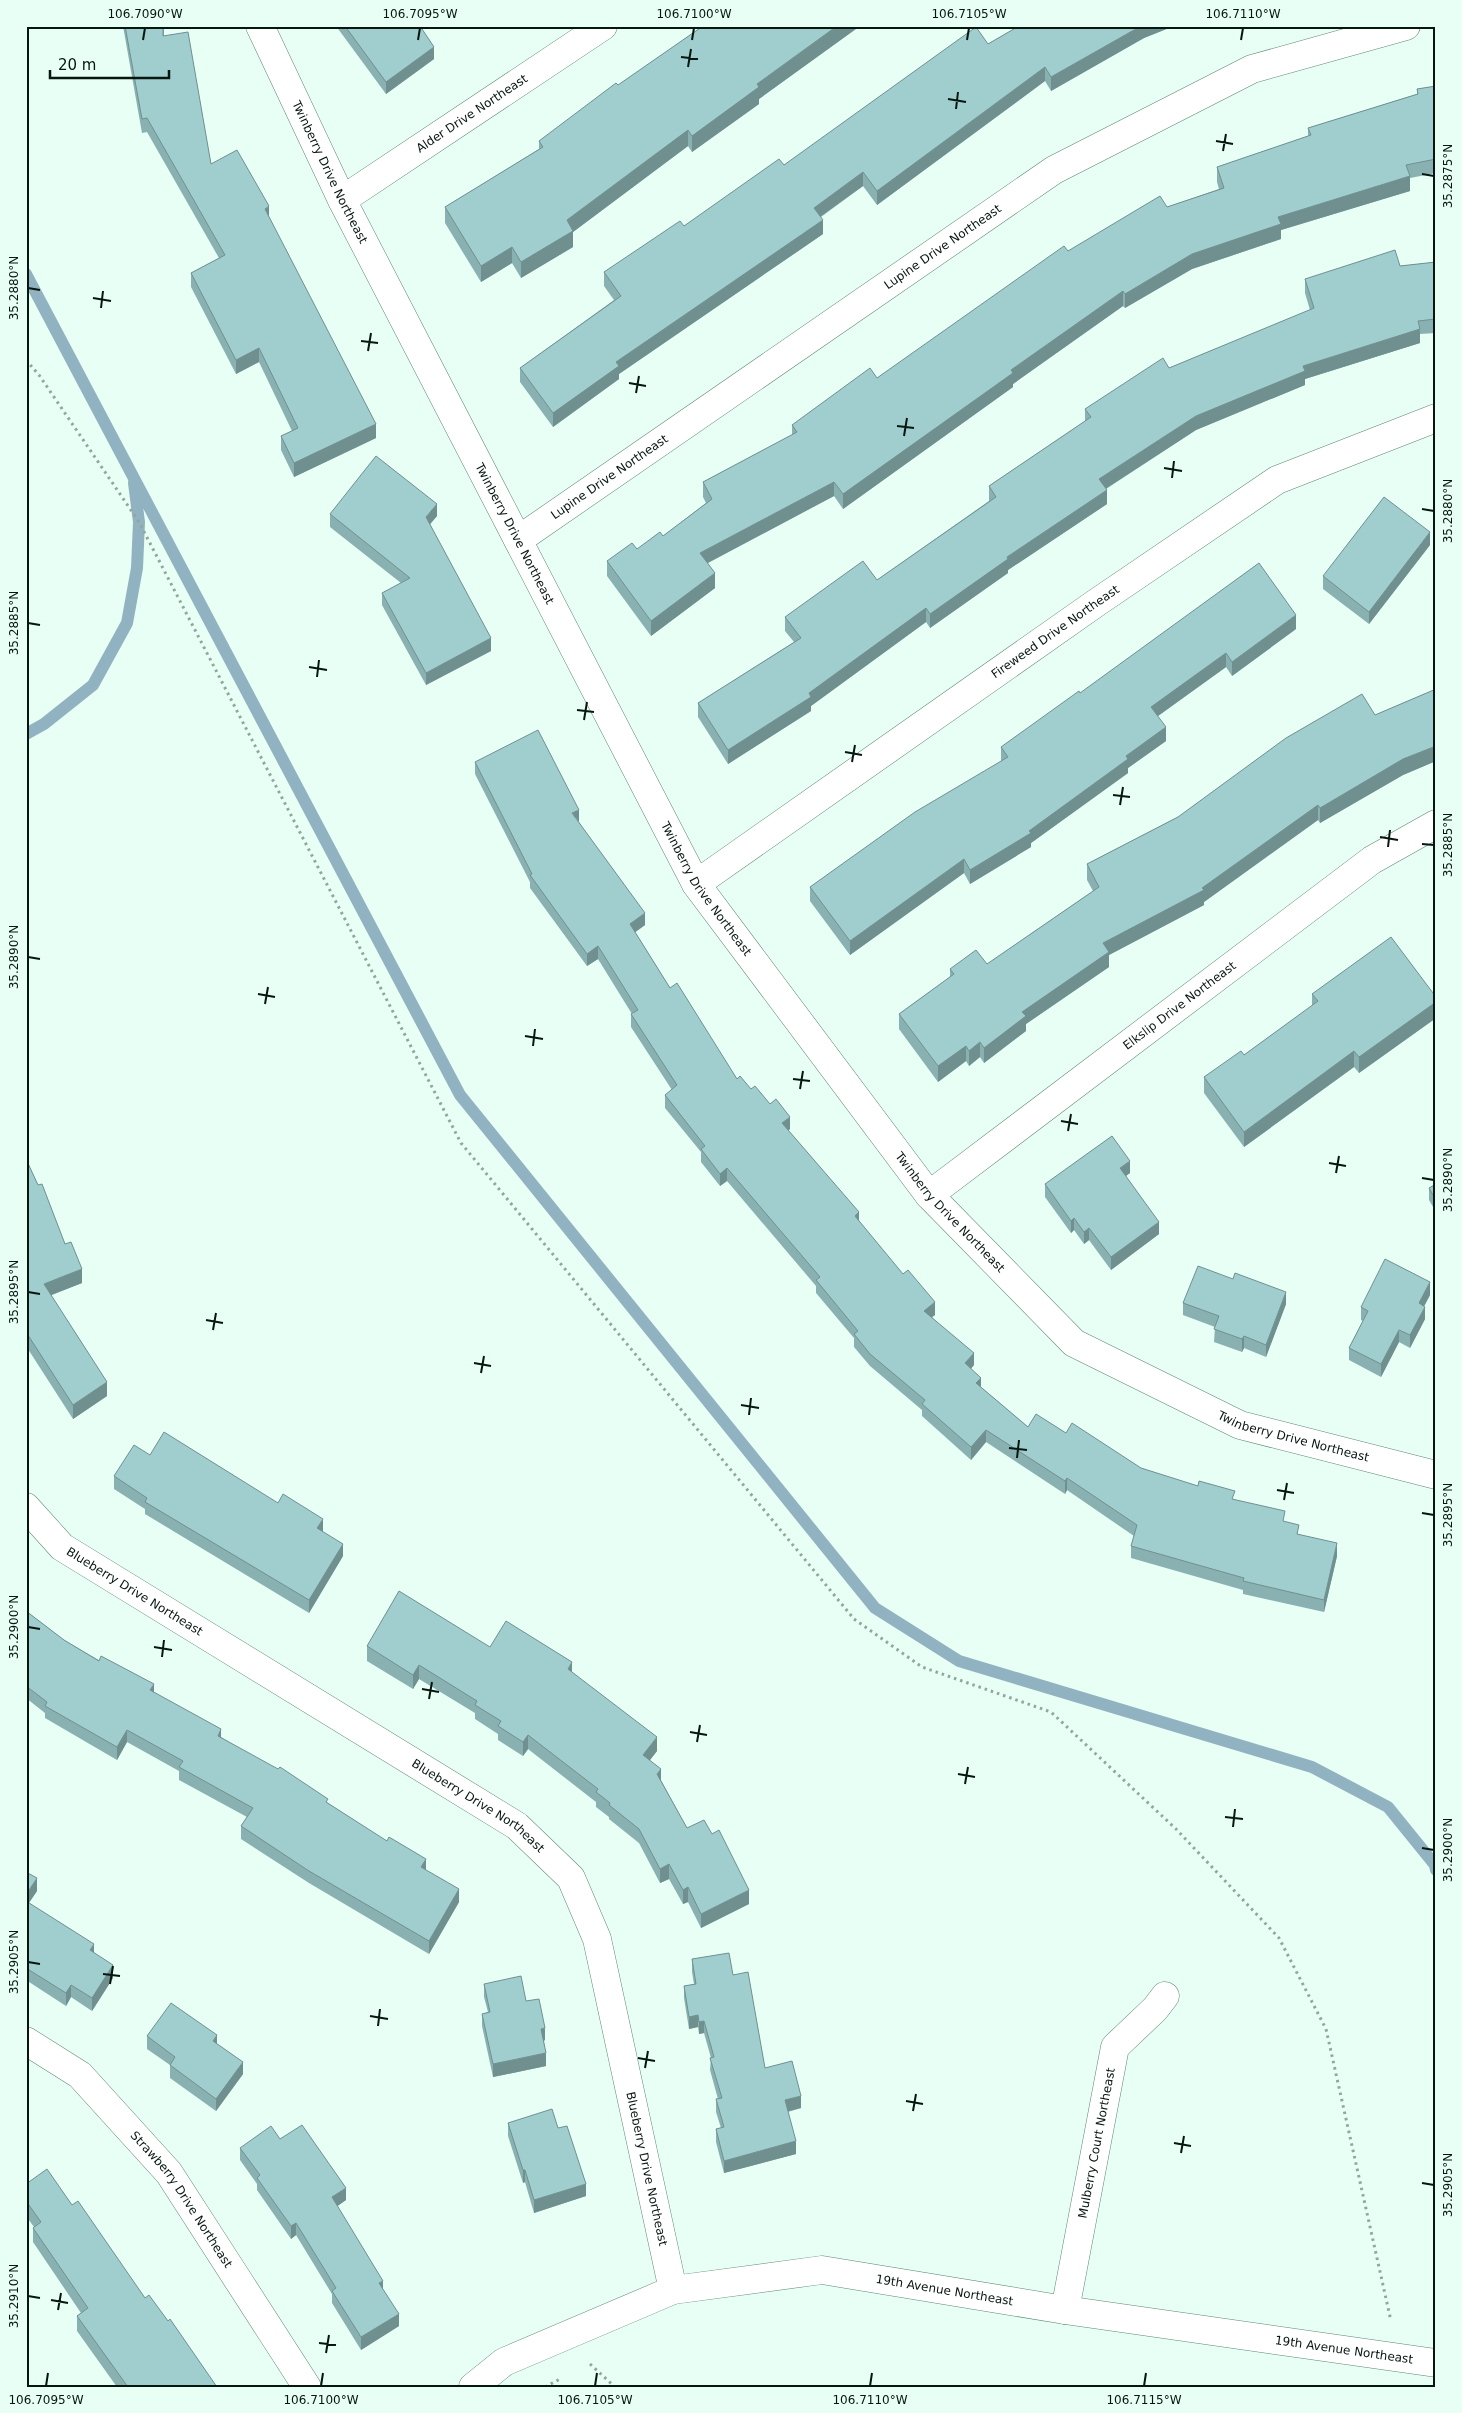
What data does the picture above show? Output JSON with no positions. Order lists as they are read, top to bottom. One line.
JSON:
{"streets":{"street":["Alder Drive Northeast","Twinberry Drive Northeast","Lupine Drive Northeast","Fireweed Drive Northeast","Elkslip Drive Northeast","Blueberry Drive Northeast","Mulberry Court Northeast","Strawberry Drive Northeast","19th Avenue Northeast"]},"crossings":[["Alder Drive Northeast","Twinberry Drive Northeast"],["Twinberry Drive Northeast","Lupine Drive Northeast"],["Twinberry Drive Northeast","Fireweed Drive Northeast"],["Twinberry Drive Northeast","Elkslip Drive Northeast"],["Blueberry Drive Northeast","19th Avenue Northeast"],["Mulberry Court Northeast","19th Avenue Northeast"]],"scale_bar":"20 m","coordinates":["106.7090°W","106.7095°W","106.7100°W","106.7105°W","106.7110°W","35.2875°N","35.2880°N","35.2885°N","35.2890°N","35.2895°N","35.2900°N","35.2905°N","35.2910°N","106.7115°W"]}
